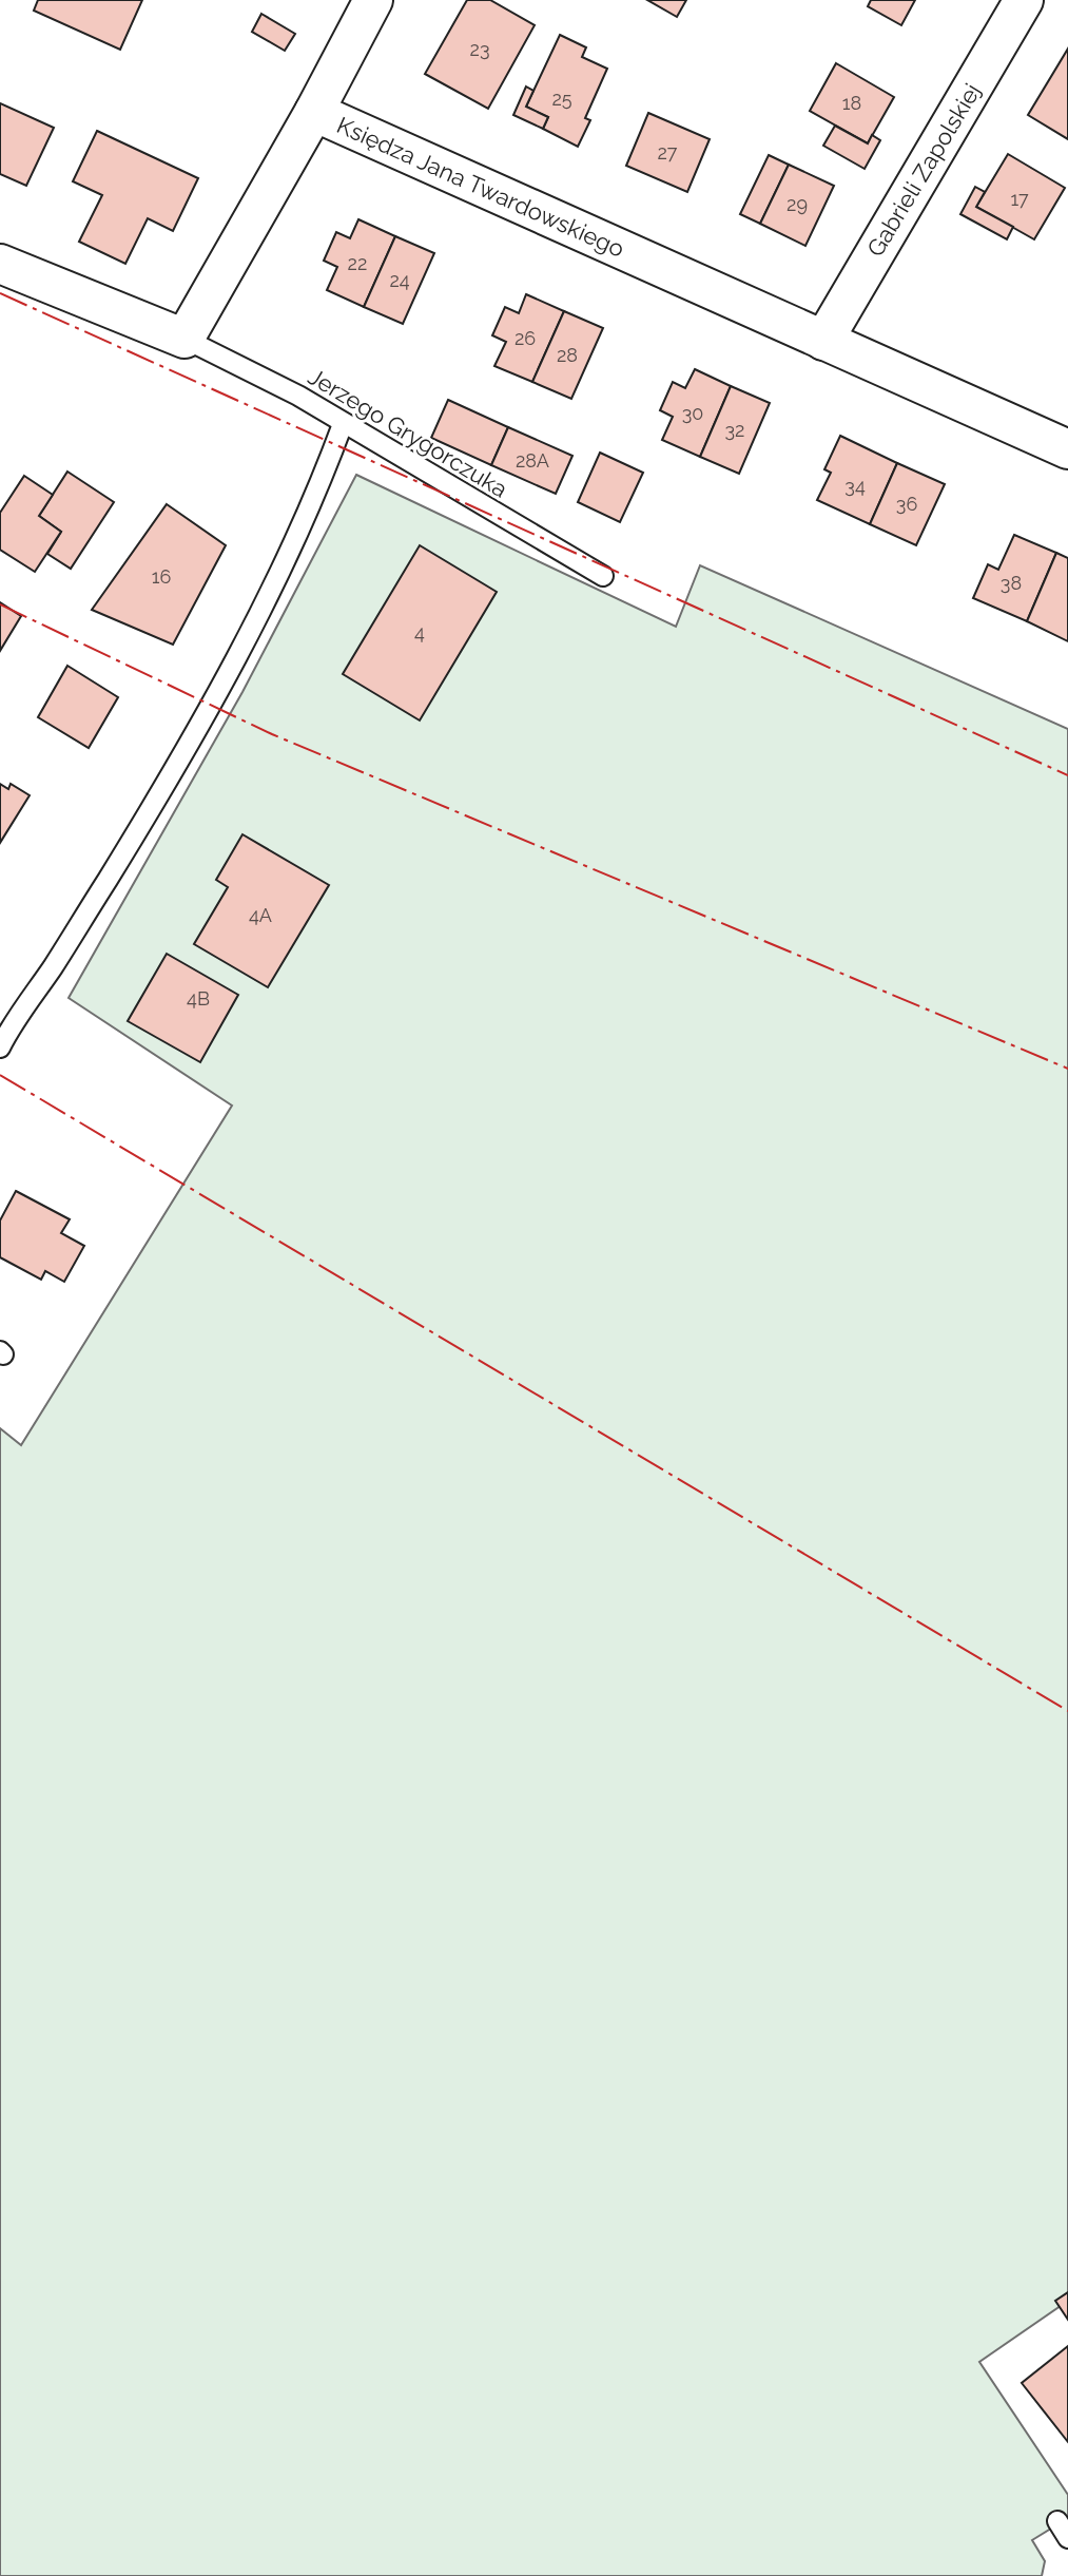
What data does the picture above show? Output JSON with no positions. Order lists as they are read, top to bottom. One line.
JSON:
{"streets":{"street":["Gabrieli Zapolskiej","Księdza Jana Twardowskiego"],"lane":["Jerzego Grygorczuka"]},"crossings":[["Gabrieli Zapolskiej","Księdza Jana Twardowskiego"],["Księdza Jana Twardowskiego","Jerzego Grygorczuka"]],"house_numbers":["23","25","18","27","17","29","22","24","26","28","30","32","28A","34","36","16","38","4","4A","4B"]}
